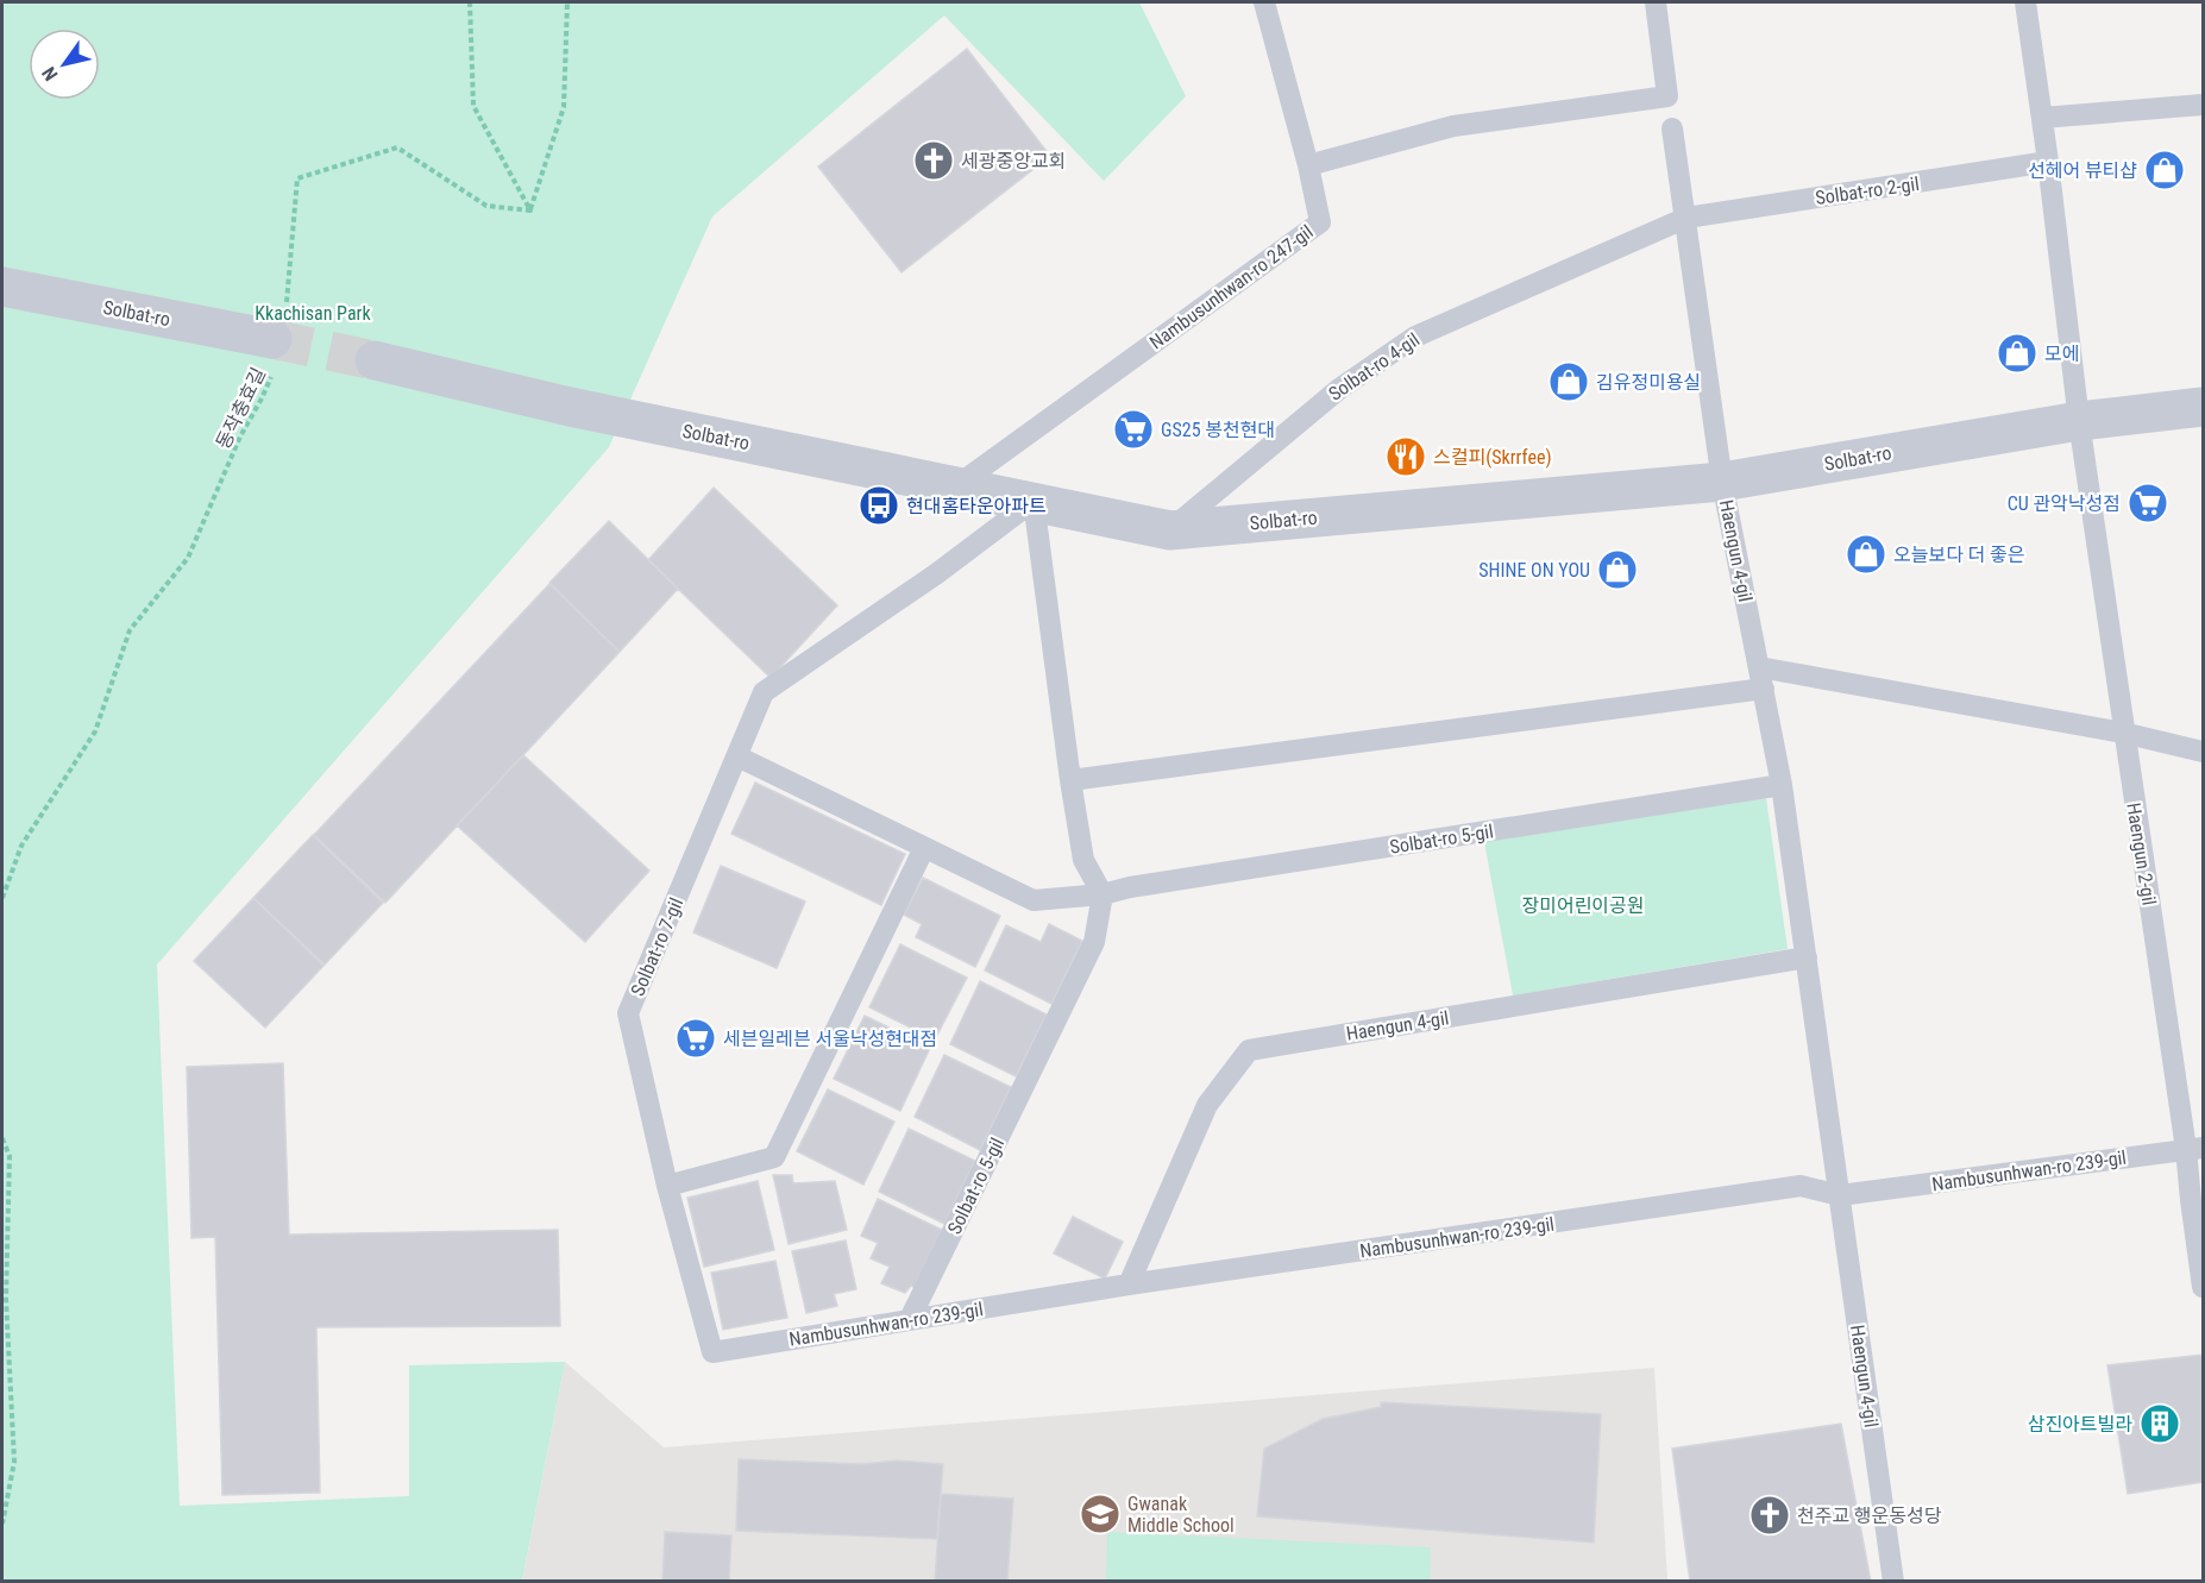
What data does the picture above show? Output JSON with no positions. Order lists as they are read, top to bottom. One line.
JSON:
{"streets":{"street":["Solbat-ro"],"lane":["Solbat-ro 2-gil","Nambusunhwan-ro 247-gil","Solbat-ro 4-gil","Haengun 4-gil","Solbat-ro 5-gil","Haengun 2-gil","Solbat-ro 7-gil","Nambusunhwan-ro 239-gil"],"path":["동작충효길"]},"crossings":[["Solbat-ro 2-gil","Solbat-ro 4-gil"],["Nambusunhwan-ro 247-gil","Solbat-ro"],["Solbat-ro","Solbat-ro 4-gil"],["Solbat-ro","동작충효길"],["Solbat-ro","Haengun 4-gil"],["Solbat-ro","Haengun 2-gil"],["Solbat-ro","Solbat-ro 7-gil"],["Haengun 4-gil","Solbat-ro 5-gil"],["Haengun 4-gil","Nambusunhwan-ro 239-gil"],["Solbat-ro 5-gil","Nambusunhwan-ro 239-gil"],["Haengun 2-gil","Nambusunhwan-ro 239-gil"],["Solbat-ro 7-gil","Nambusunhwan-ro 239-gil"]],"parks":["Kkachisan Park","장미어린이공원"],"places":{"church":["세광중앙교회","천주교 행운동성당"],"shop":["선헤어 뷰티샵","모에","김유정미용실","오늘보다 더 좋은","SHINE ON YOU"],"supermarket":["GS25 봉천현대","CU 관악낙성점","세븐일레븐 서울낙성현대점"],"restaurant":["스컬피(Skrrfee)"],"bus stop":["현대홈타운아파트"],"building":["삼진아트빌라"],"school or university":["Gwanak Middle School"]},"north":"bottom left"}
